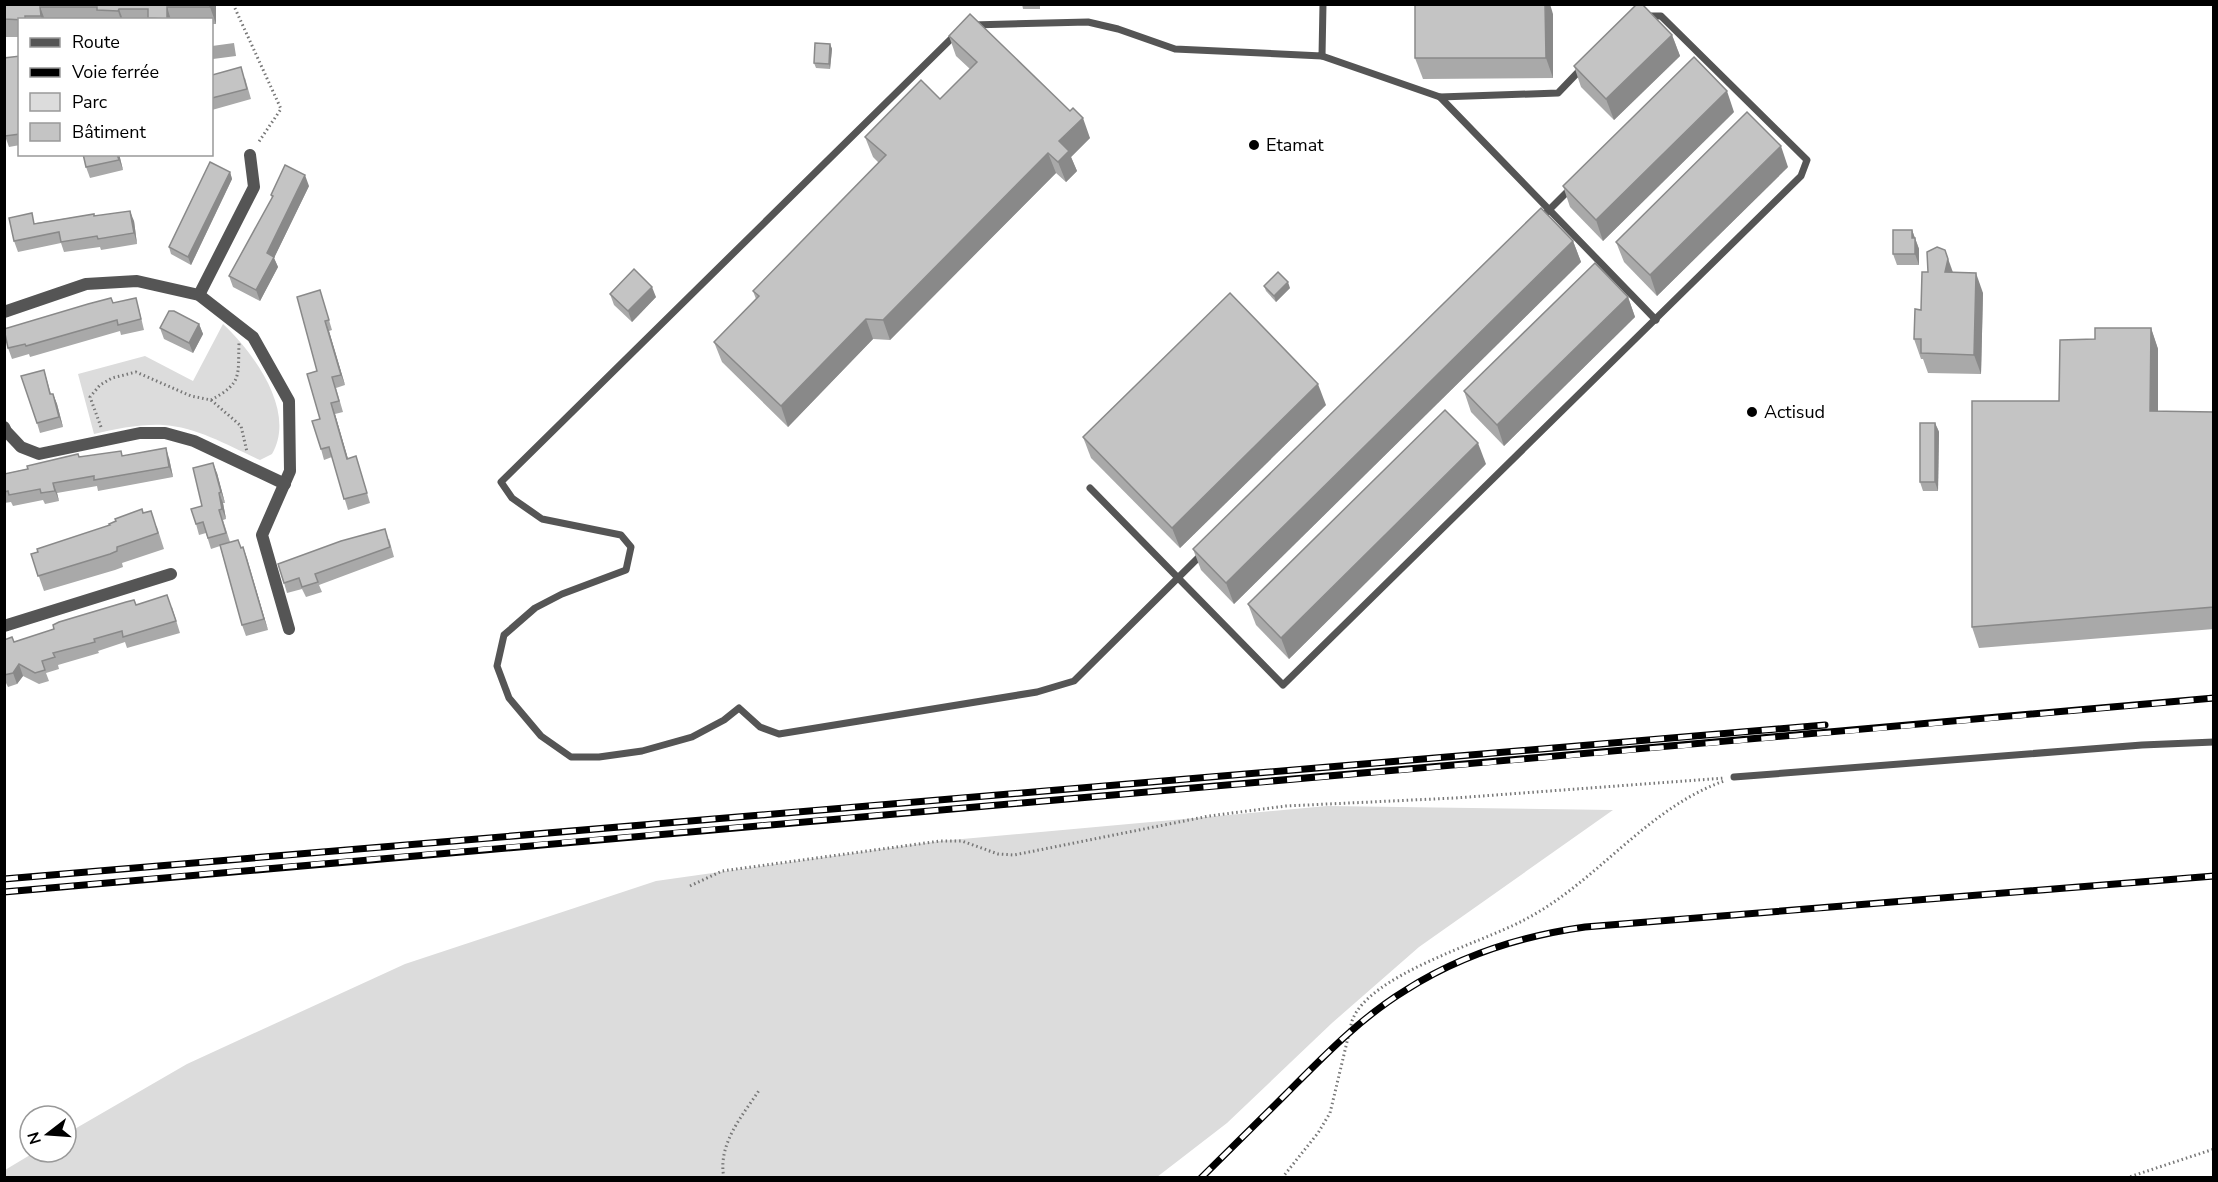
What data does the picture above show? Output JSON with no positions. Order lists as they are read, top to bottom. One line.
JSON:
{"places":["Etamat","Actisud"],"legend":["Route","Voie ferrée","Parc","Bâtiment"],"north":"left"}
